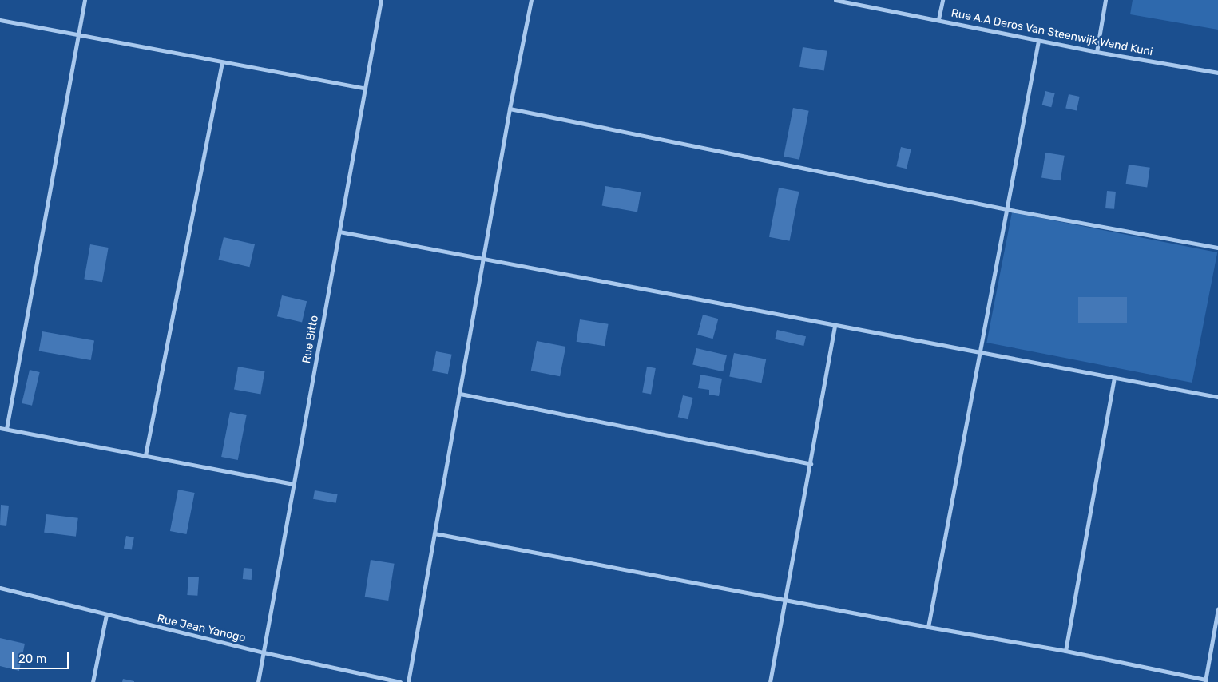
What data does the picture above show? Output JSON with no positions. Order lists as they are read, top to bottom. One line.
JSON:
{"streets":{"street":["Rue A.A Deros Van Steenwijk Wend Kuni","Rue Bitto","Rue Jean Yanogo"]},"crossings":[["Rue Bitto","Rue Jean Yanogo"]],"scale_bar":"20 m"}
